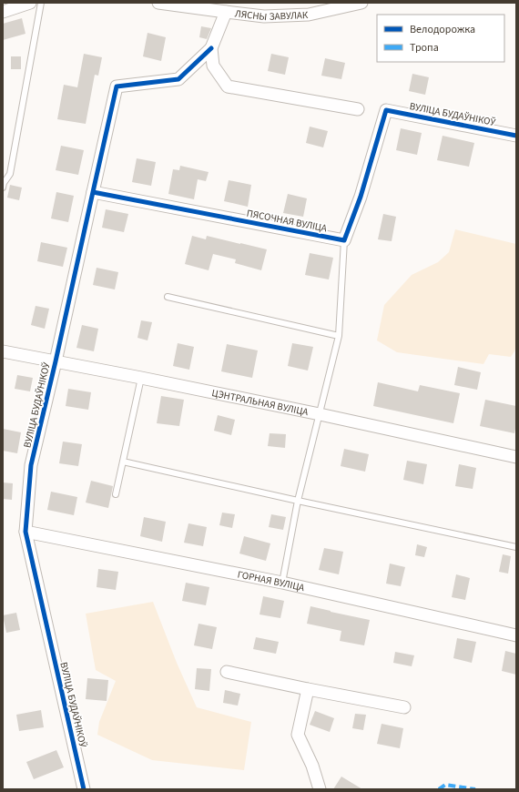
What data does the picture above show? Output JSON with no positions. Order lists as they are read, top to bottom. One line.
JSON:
{"streets":{"street":["ЛЯСНЫ ЗАВУЛАК","ВУЛІЦА БУДАЎНІКОЎ","ПЯСОЧНАЯ ВУЛІЦА","ЦЭНТРАЛЬНАЯ ВУЛІЦА","ГОРНАЯ ВУЛІЦА"]},"crossings":[["ВУЛІЦА БУДАЎНІКОЎ","ПЯСОЧНАЯ ВУЛІЦА"],["ВУЛІЦА БУДАЎНІКОЎ","ЦЭНТРАЛЬНАЯ ВУЛІЦА"],["ВУЛІЦА БУДАЎНІКОЎ","ГОРНАЯ ВУЛІЦА"]],"legend":["Велодорожка","Тропа"]}
